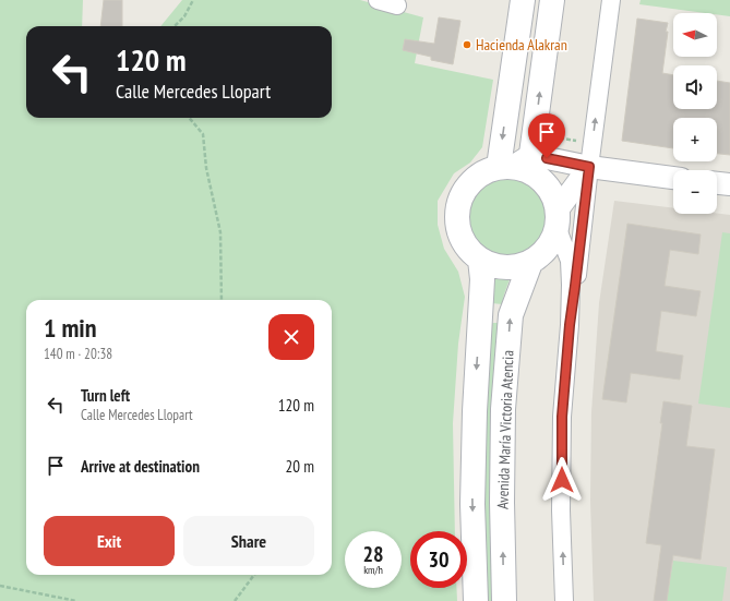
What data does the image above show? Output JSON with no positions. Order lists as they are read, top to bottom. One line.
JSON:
{"streets":{"main road":["Avenida María Victoria Atencia"]},"places":["Hacienda Alakran"],"north":"left","page":{"map_buttons":["+","−"],"turn":["120 m","Calle Mercedes Llopart"],"heading":["1 min","140 m · 20:38"],"list":[{"name":"Turn left","note":"Calle Mercedes Llopart","value":"120 m"},{"name":"Arrive at destination","value":"20 m"}],"buttons":["Exit","Share"],"speed":"28 km/h","limit":"30"}}
